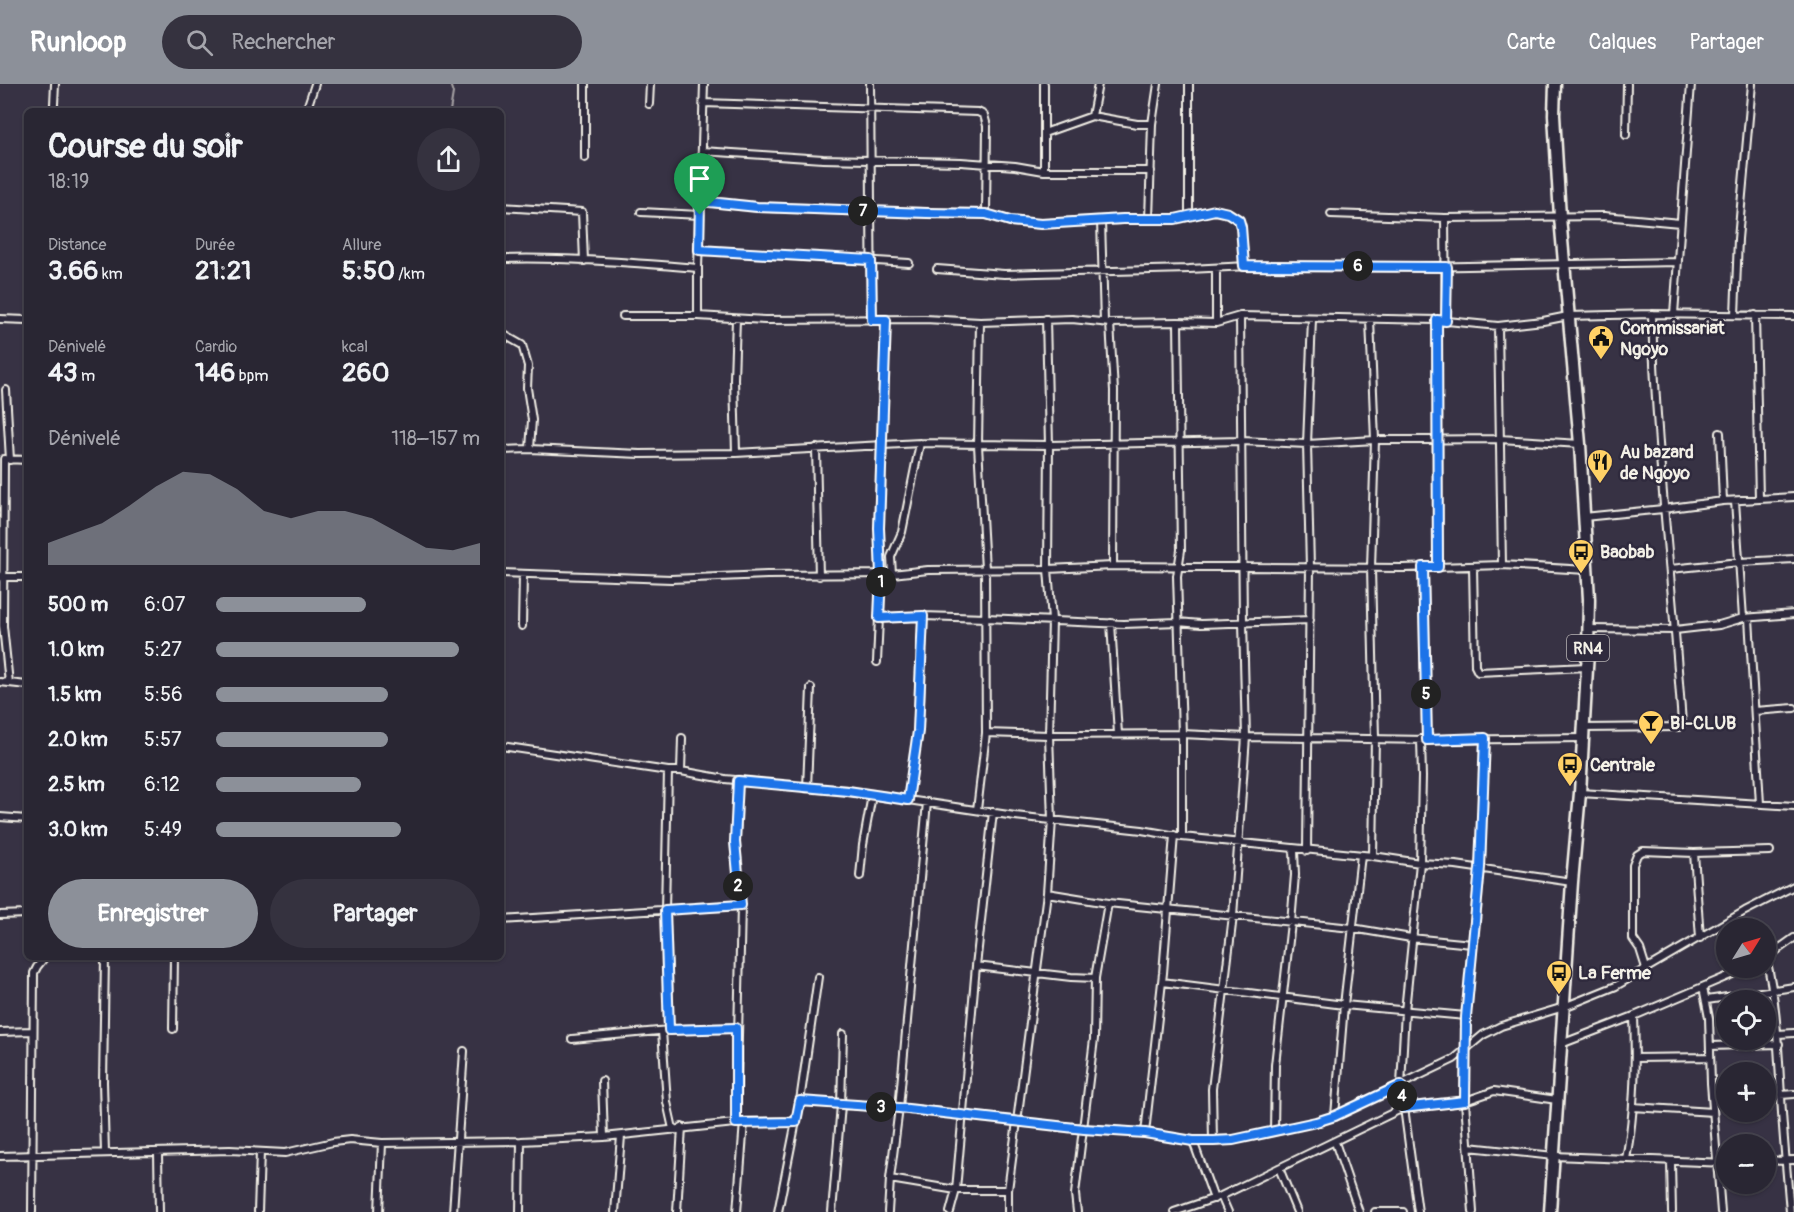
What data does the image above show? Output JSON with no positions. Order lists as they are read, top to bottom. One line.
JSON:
{"streets":{"highway":["RN4"]},"places":{"public building":["Commissariat Ngoyo"],"restaurant":["Au bazard de Ngoyo"],"bus stop":["Baobab","Centrale","La Ferme"],"bar":["BI-CLUB"]},"north":"top right","page":{"header":"Runloop","search":"Rechercher","nav":["Carte","Calques","Partager"],"heading":["Course du soir","18:19"],"pins":["7","6","1","5","2","4","3"],"stats":[["Distance","3.66 km"],["Durée","21:21"],["Allure","5:50 /km"],["Dénivelé","43 m"],["Cardio","146 bpm"],["kcal","260"]],"chart":["Dénivelé","118–157 m"],"list":[{"name":"500 m","note":"6:07"},{"name":"1.0 km","note":"5:27"},{"name":"1.5 km","note":"5:56"},{"name":"2.0 km","note":"5:57"},{"name":"2.5 km","note":"6:12"},{"name":"3.0 km","note":"5:49"}],"buttons":["Enregistrer","Partager"],"map_buttons":["+","−"]}}
